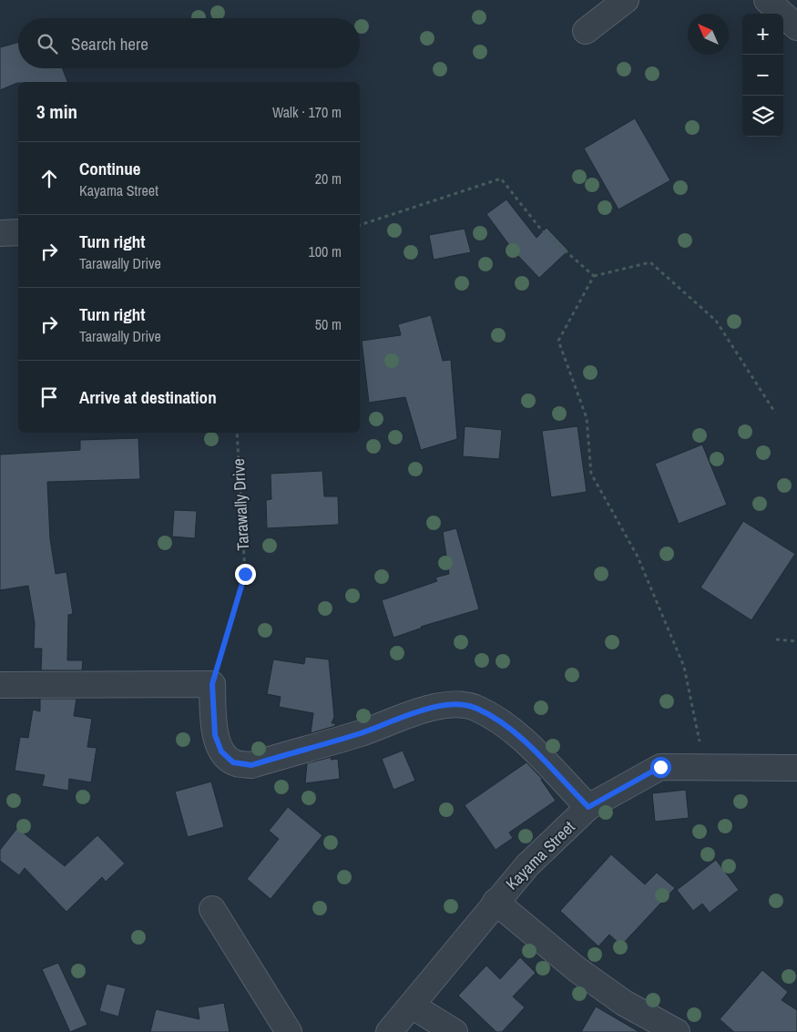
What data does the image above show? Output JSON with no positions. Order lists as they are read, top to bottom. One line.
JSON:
{"streets":{"street":["Kayama Street"],"path":["Tarawally Drive"]},"north":"top left","page":{"map_buttons":["+","−"],"search":"Search here","heading":["3 min","Walk · 170 m"],"list":[["Continue","Kayama Street","20 m"],["Turn right","Tarawally Drive","100 m"],["Turn right","Tarawally Drive","50 m"],"Arrive at destination"]}}
